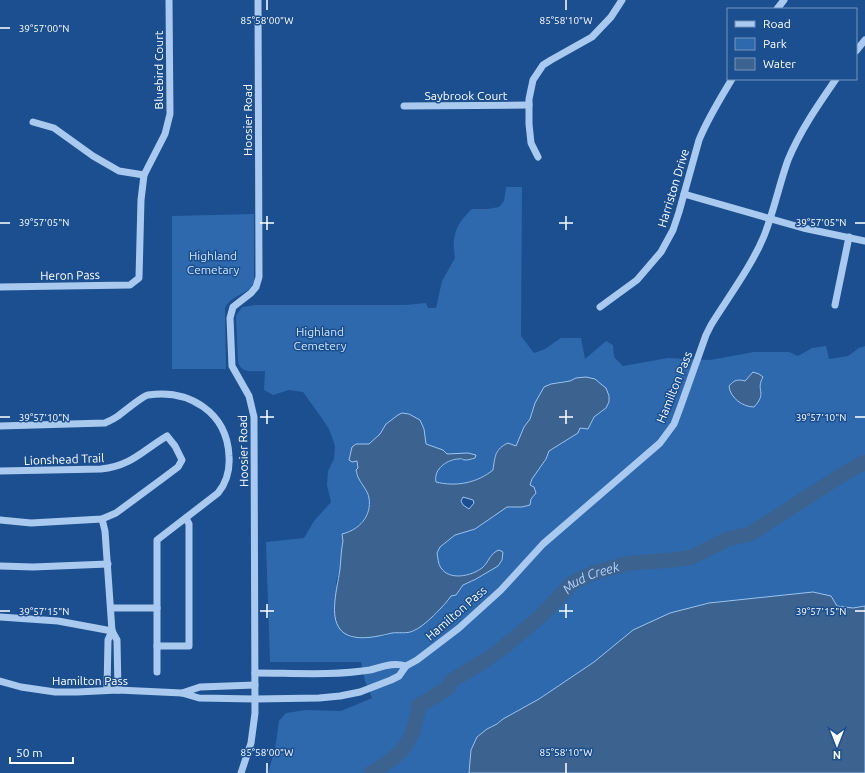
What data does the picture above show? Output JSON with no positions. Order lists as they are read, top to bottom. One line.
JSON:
{"streets":{"street":["Bluebird Court","Saybrook Court","Hoosier Road","Harriston Drive","Heron Pass","Hamilton Pass","Lionshead Trail"]},"crossings":[["Bluebird Court","Heron Pass"],["Hoosier Road","Hamilton Pass"]],"water":["Mud Creek"],"parks":["Highland Cemetary","Highland Cemetery"],"legend":["Road","Park","Water"],"scale_bar":"50 m","north":"bottom","coordinates":["85°58'00\"W","85°58'10\"W","39°57'00\"N","39°57'05\"N","39°57'10\"N","39°57'15\"N"]}
